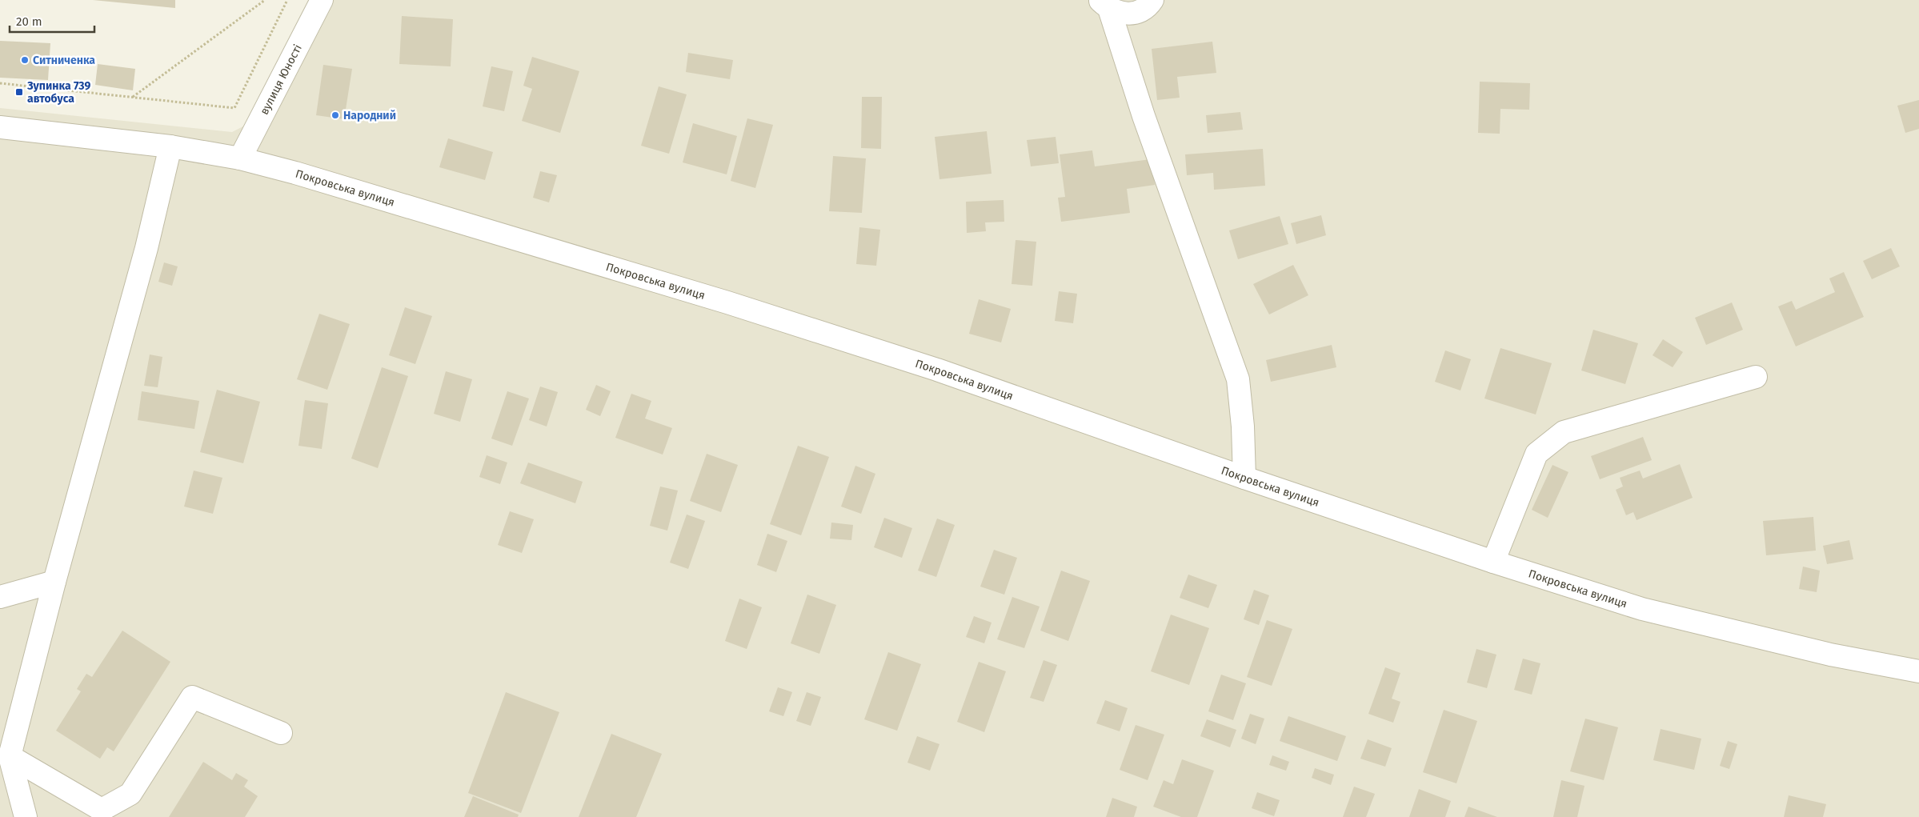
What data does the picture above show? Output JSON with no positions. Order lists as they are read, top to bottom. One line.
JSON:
{"streets":{"street":["вулиця Юності","Покровська вулиця"]},"crossings":[["вулиця Юності","Покровська вулиця"]],"places":{"other":["Ситниченка","Народний"],"transit":["Зупинка 739 автобуса"]},"scale_bar":"20 m"}
